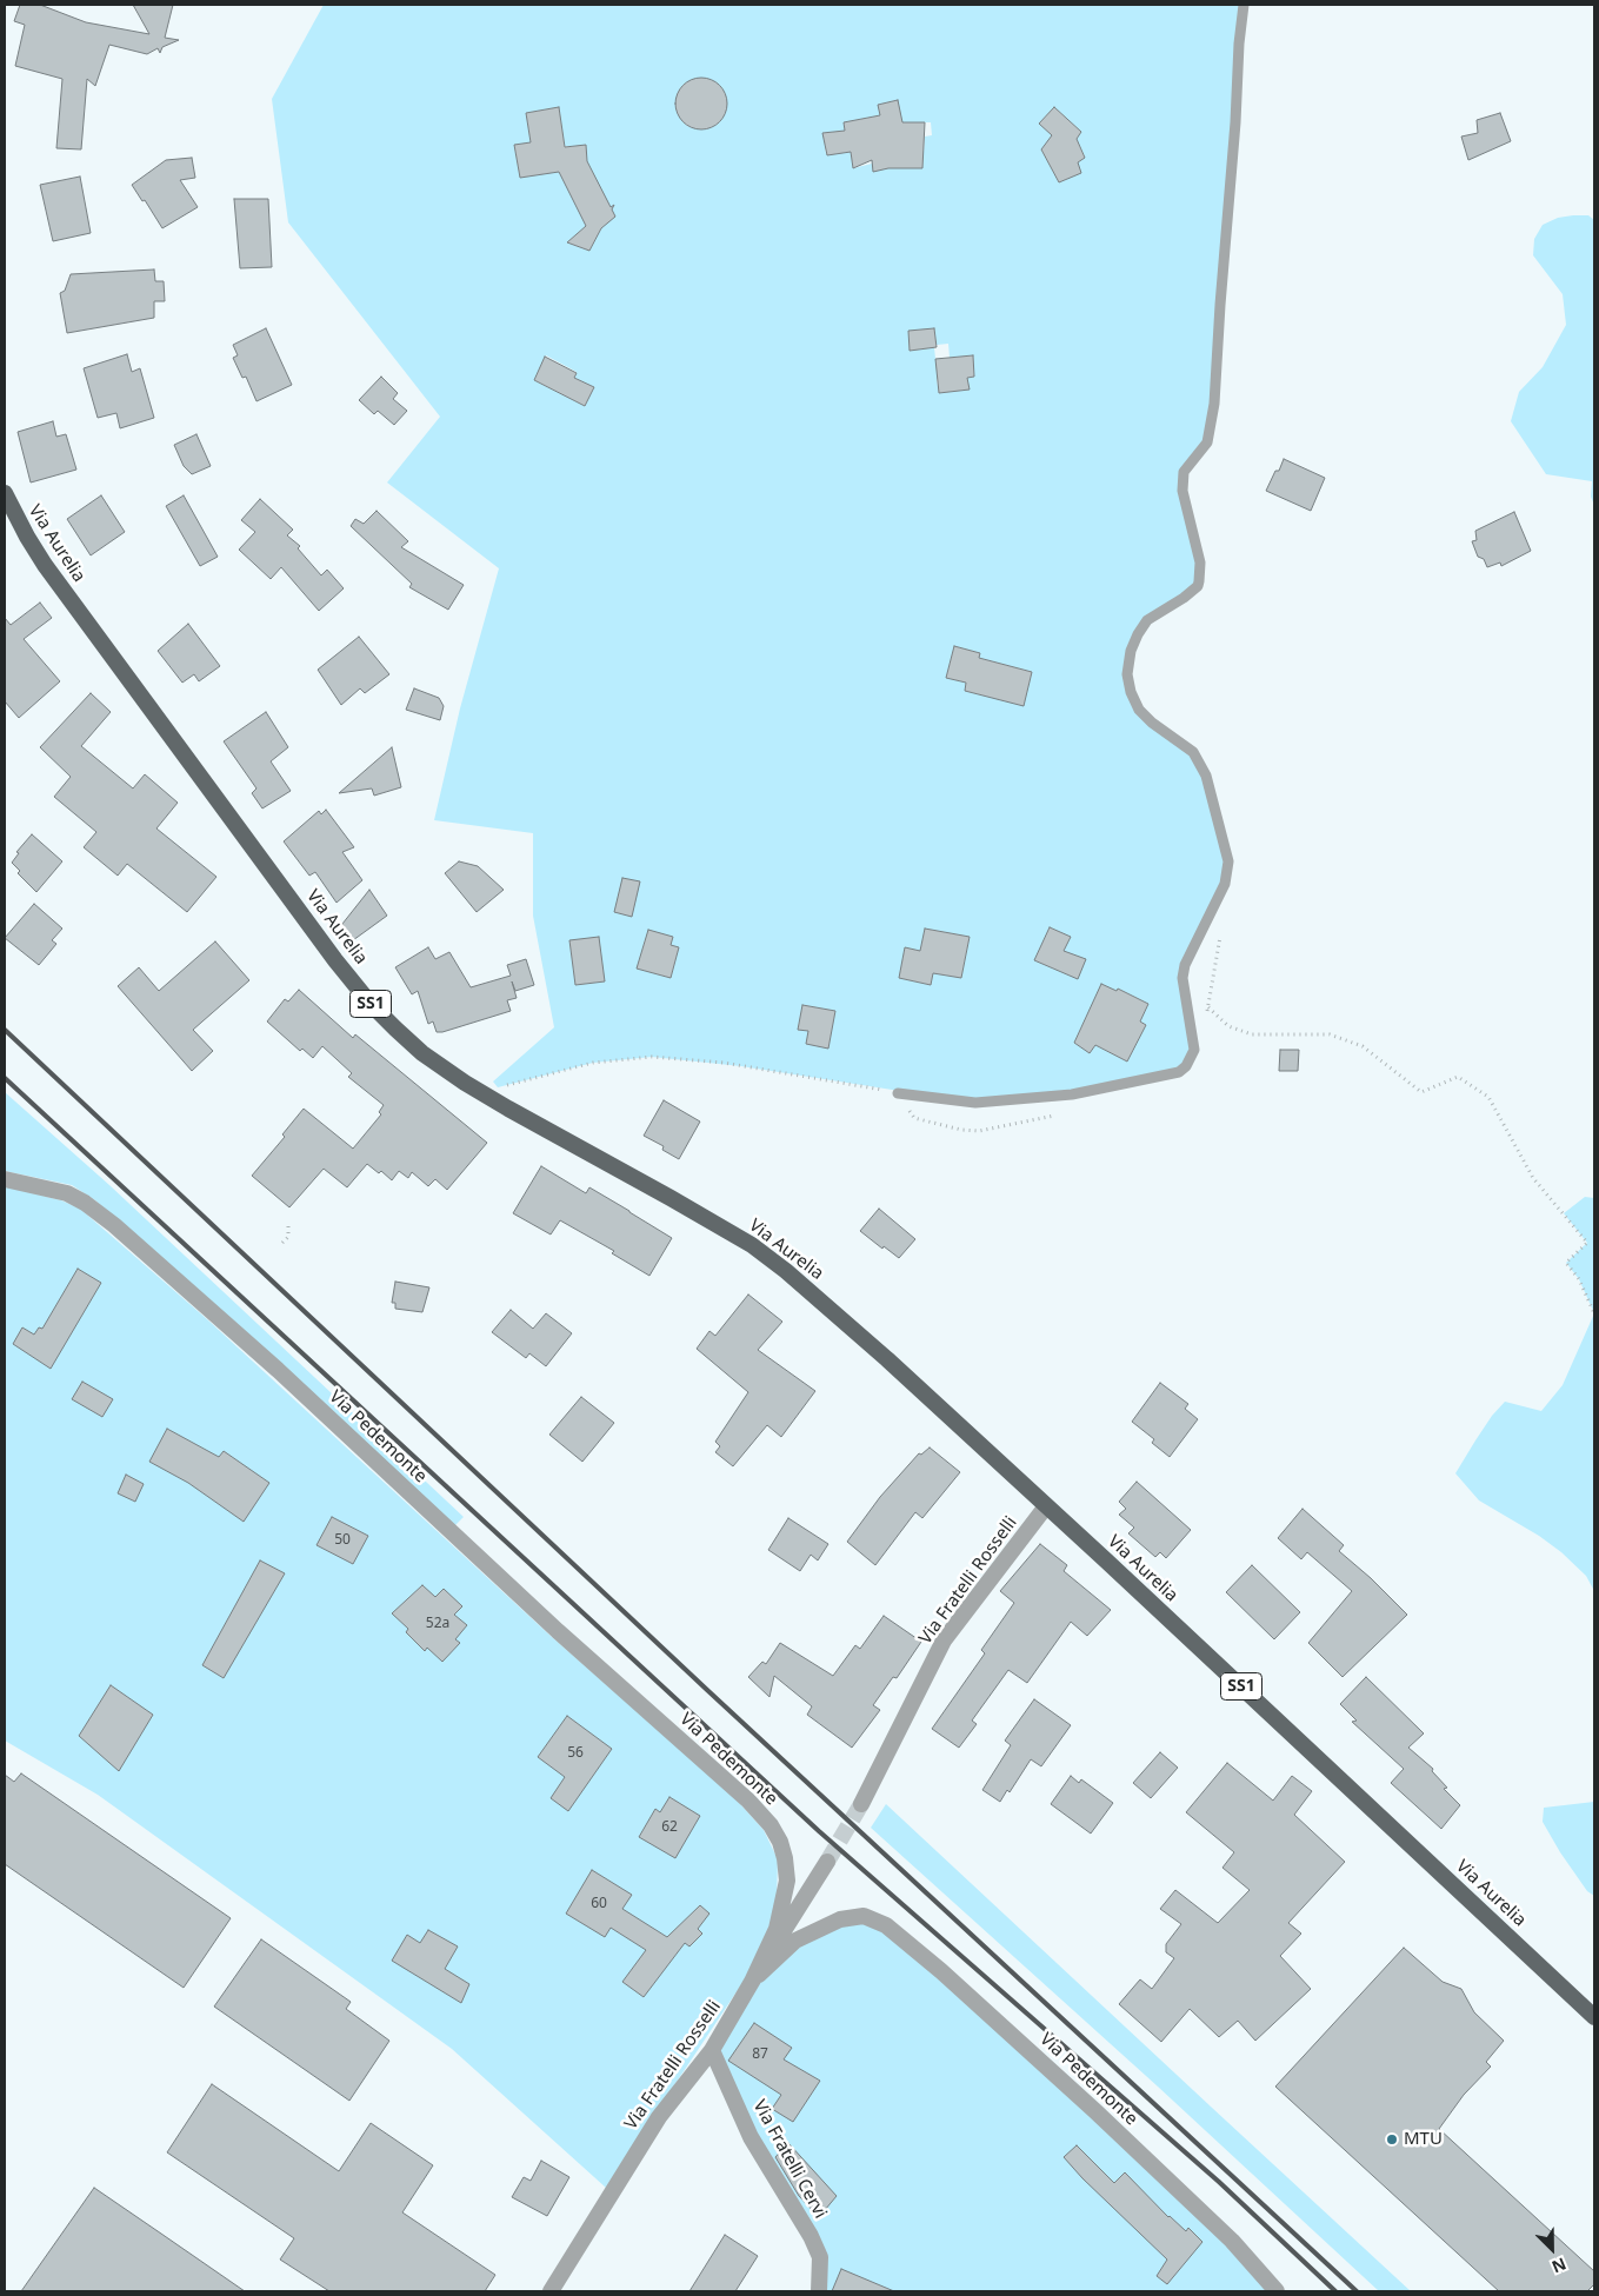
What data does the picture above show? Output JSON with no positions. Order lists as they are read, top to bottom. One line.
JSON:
{"streets":{"main road":["Via Aurelia","SS1"],"street":["Via Pedemonte","Via Fratelli Rosselli","Via Fratelli Cervi"]},"crossings":[["Via Aurelia","Via Fratelli Rosselli"],["Via Pedemonte","Via Fratelli Rosselli"],["Via Fratelli Rosselli","Via Fratelli Cervi"]],"places":["MTU"],"house_numbers":["50","52a","56","62","60","87"],"north":"bottom right"}
